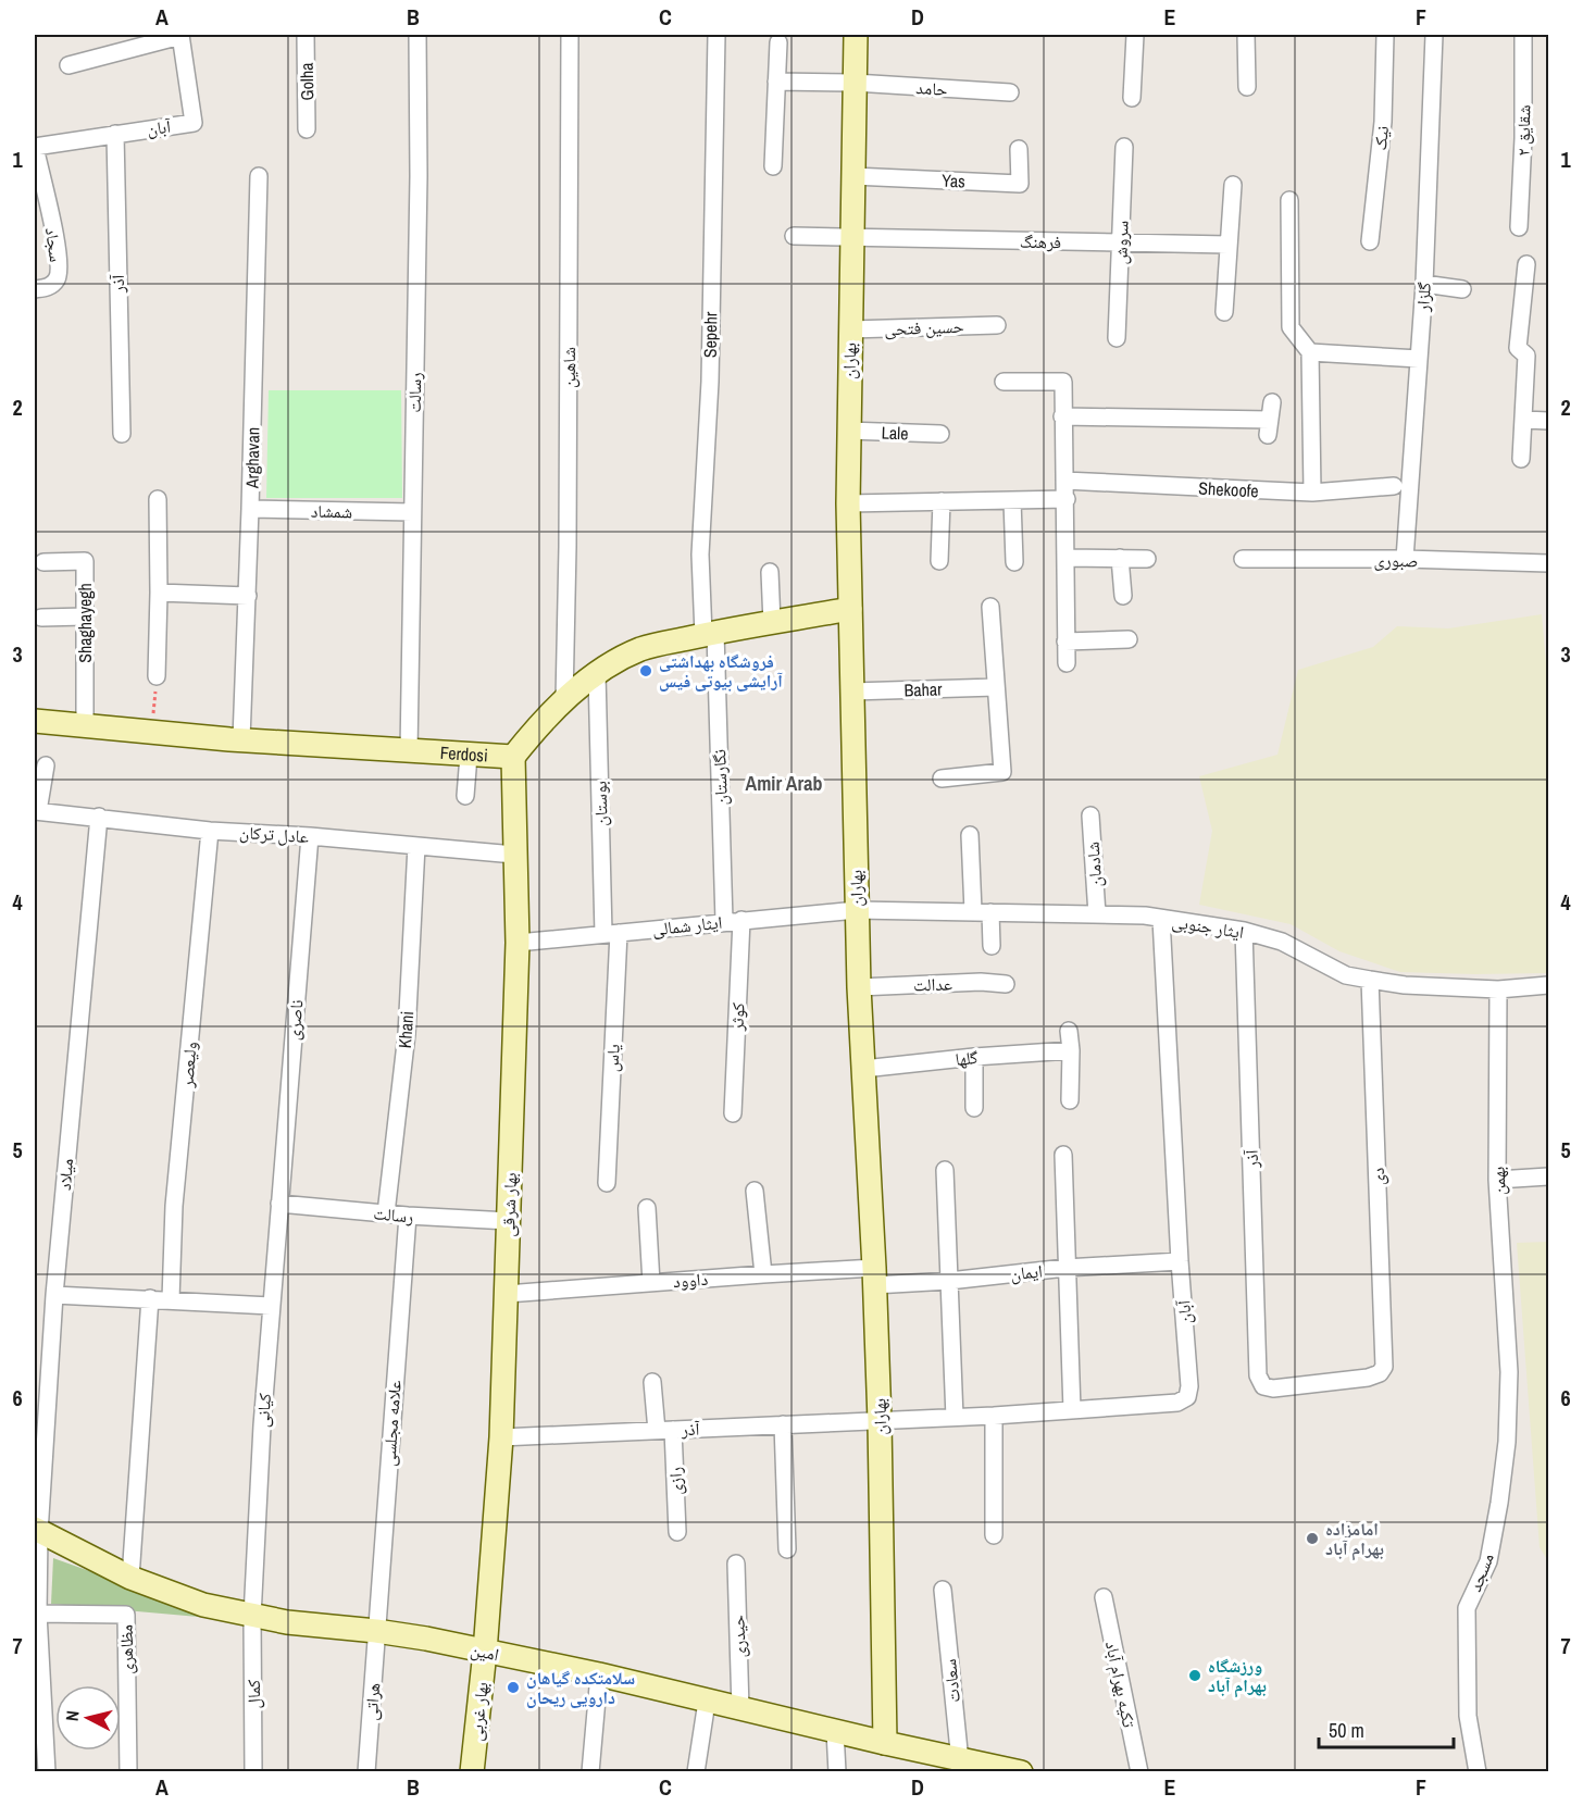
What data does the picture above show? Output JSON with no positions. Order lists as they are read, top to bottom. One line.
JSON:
{"streets":{"street":["Golha","حامد","آبان","شقایق ۲","نیک","Yas","فرهنگ","سروش","سجاد","آذر","گلزار","حسین فتحی","Sepehr","بهاران","شاهین","رسالت","Lale","Arghavan","Shekoofe","شمشاد","صبوری","Shaghayegh","Bahar","Ferdosi","نگارستان","بوستان","عادل ترکان","شادمان","ایثار شمالی","ایثار جنوبی","عدالت","کوثر","ناصری","Khani","یاس","گلها","ولیعصر","میلاد","دی","بهمن","بهار شرقی","ایمان","داوود","کیانی","علامه مجلسی","رازی","مسجد","حیدری","مظاهری","امین","سعادت","تکیه بهرام آباد","کمال","هراتی","بهار غربی"]},"crossings":[["حامد","بهاران"],["آبان","سجاد"],["آبان","آذر"],["آبان","بهاران"],["آبان","ایثار جنوبی"],["آبان","ایمان"],["Yas","بهاران"],["فرهنگ","سروش"],["فرهنگ","بهاران"],["آذر","بهاران"],["آذر","ایثار جنوبی"],["آذر","دی"],["آذر","بهار شرقی"],["آذر","رازی"],["گلزار","صبوری"],["حسین فتحی","بهاران"],["Sepehr","Ferdosi"],["Sepehr","نگارستان"],["بهاران","Lale"],["بهاران","Bahar"],["بهاران","Ferdosi"],["بهاران","ایثار شمالی"],["بهاران","ایثار جنوبی"],["بهاران","عدالت"],["بهاران","گلها"],["بهاران","ایمان"],["بهاران","داوود"],["بهاران","امین"],["شاهین","Ferdosi"],["رسالت","شمشاد"],["رسالت","Ferdosi"],["رسالت","ناصری"],["رسالت","Khani"],["رسالت","بهار شرقی"],["رسالت","کیانی"],["رسالت","علامه مجلسی"],["Arghavan","شمشاد"],["Arghavan","Ferdosi"],["Shaghayegh","Ferdosi"],["Ferdosi","نگارستان"],["Ferdosi","بوستان"],["Ferdosi","بهار شرقی"],["نگارستان","ایثار شمالی"],["بوستان","ایثار شمالی"],["بوستان","یاس"],["عادل ترکان","ناصری"],["عادل ترکان","Khani"],["عادل ترکان","ولیعصر"],["عادل ترکان","میلاد"],["عادل ترکان","بهار شرقی"],["شادمان","ایثار جنوبی"],["ایثار شمالی","ایثار جنوبی"],["ایثار شمالی","کوثر"],["ایثار شمالی","یاس"],["ایثار شمالی","بهار شرقی"],["ایثار جنوبی","دی"],["ایثار جنوبی","بهمن"],["ناصری","کیانی"],["میلاد","مظاهری"],["میلاد","امین"],["بهمن","مسجد"],["بهار شرقی","داوود"],["بهار شرقی","امین"],["بهار شرقی","بهار غربی"],["ایمان","داوود"],["کیانی","امین"],["کیانی","کمال"],["علامه مجلسی","امین"],["علامه مجلسی","هراتی"],["حیدری","امین"],["امین","سعادت"],["امین","کمال"],["امین","هراتی"],["امین","بهار غربی"]],"districts":["Amir Arab"],"places":["فروشگاه بهداشتی آرایشی بیوتی فیس","امامزاده بهرام آباد","ورزشگاه بهرام آباد","سلامتکده گیاهان دارویی ریحان"],"scale_bar":"50 m","north":"left","grid":{"columns":["A","B","C","D","E","F"],"rows":["1","2","3","4","5","6","7"]}}
